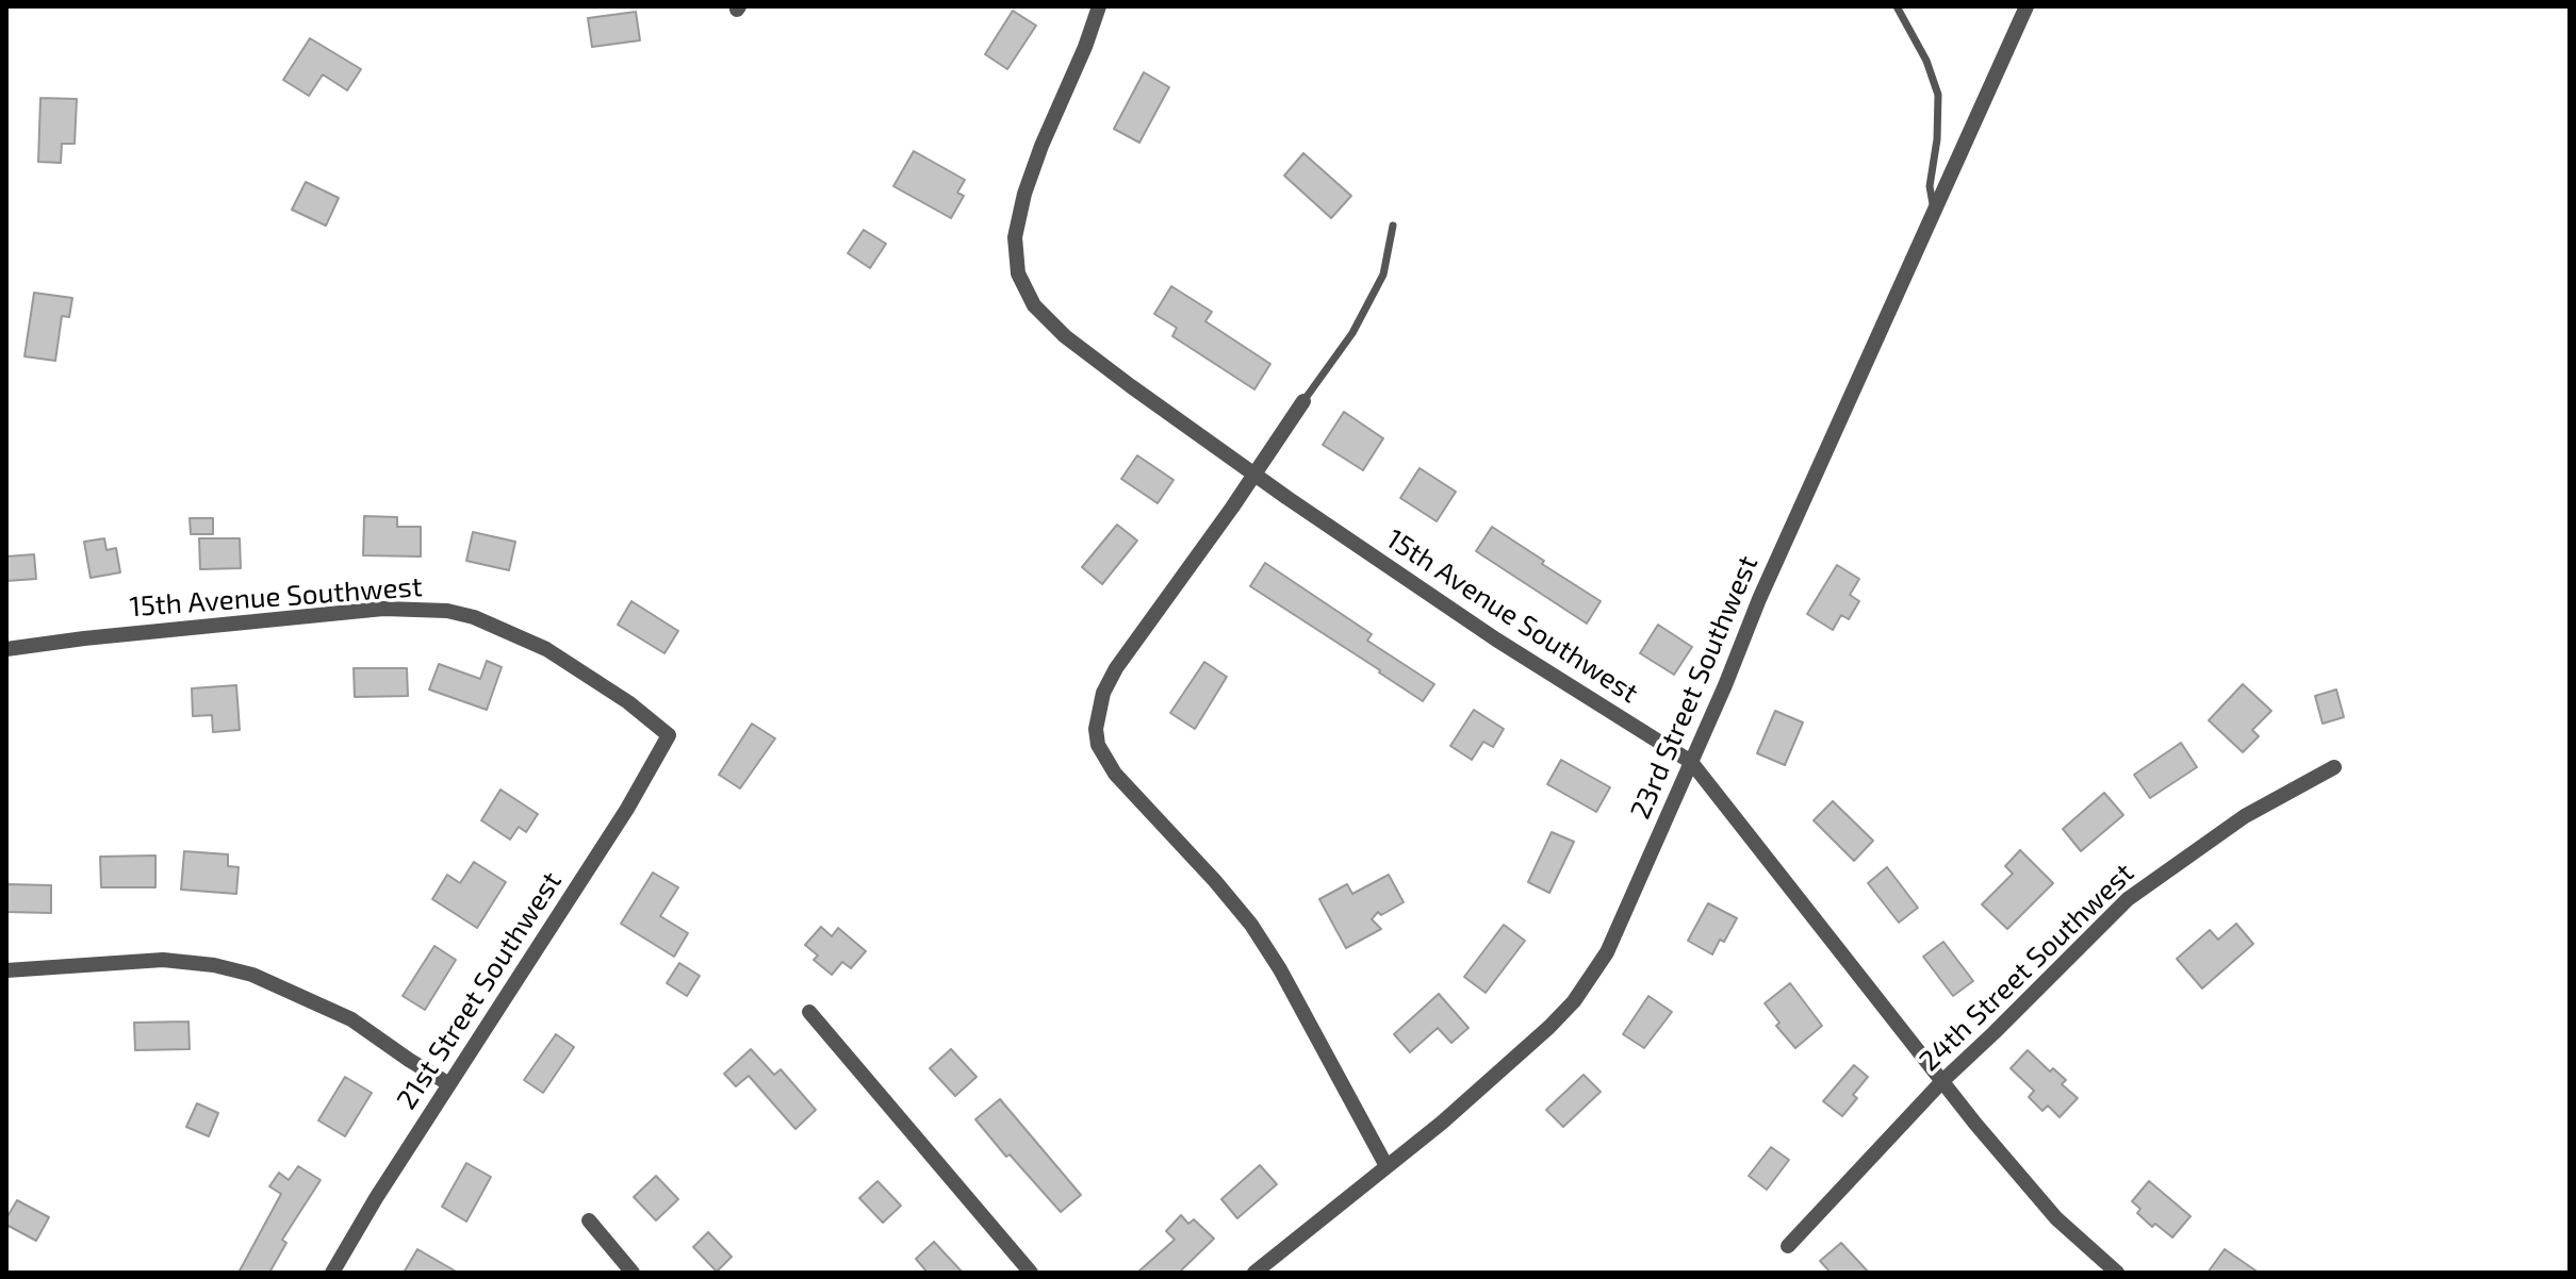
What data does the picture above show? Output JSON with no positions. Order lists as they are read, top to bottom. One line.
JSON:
{"streets":{"street":["15th Avenue Southwest","23rd Street Southwest","24th Street Southwest","21st Street Southwest"]},"crossings":[["15th Avenue Southwest","23rd Street Southwest"],["15th Avenue Southwest","24th Street Southwest"],["15th Avenue Southwest","21st Street Southwest"]]}
